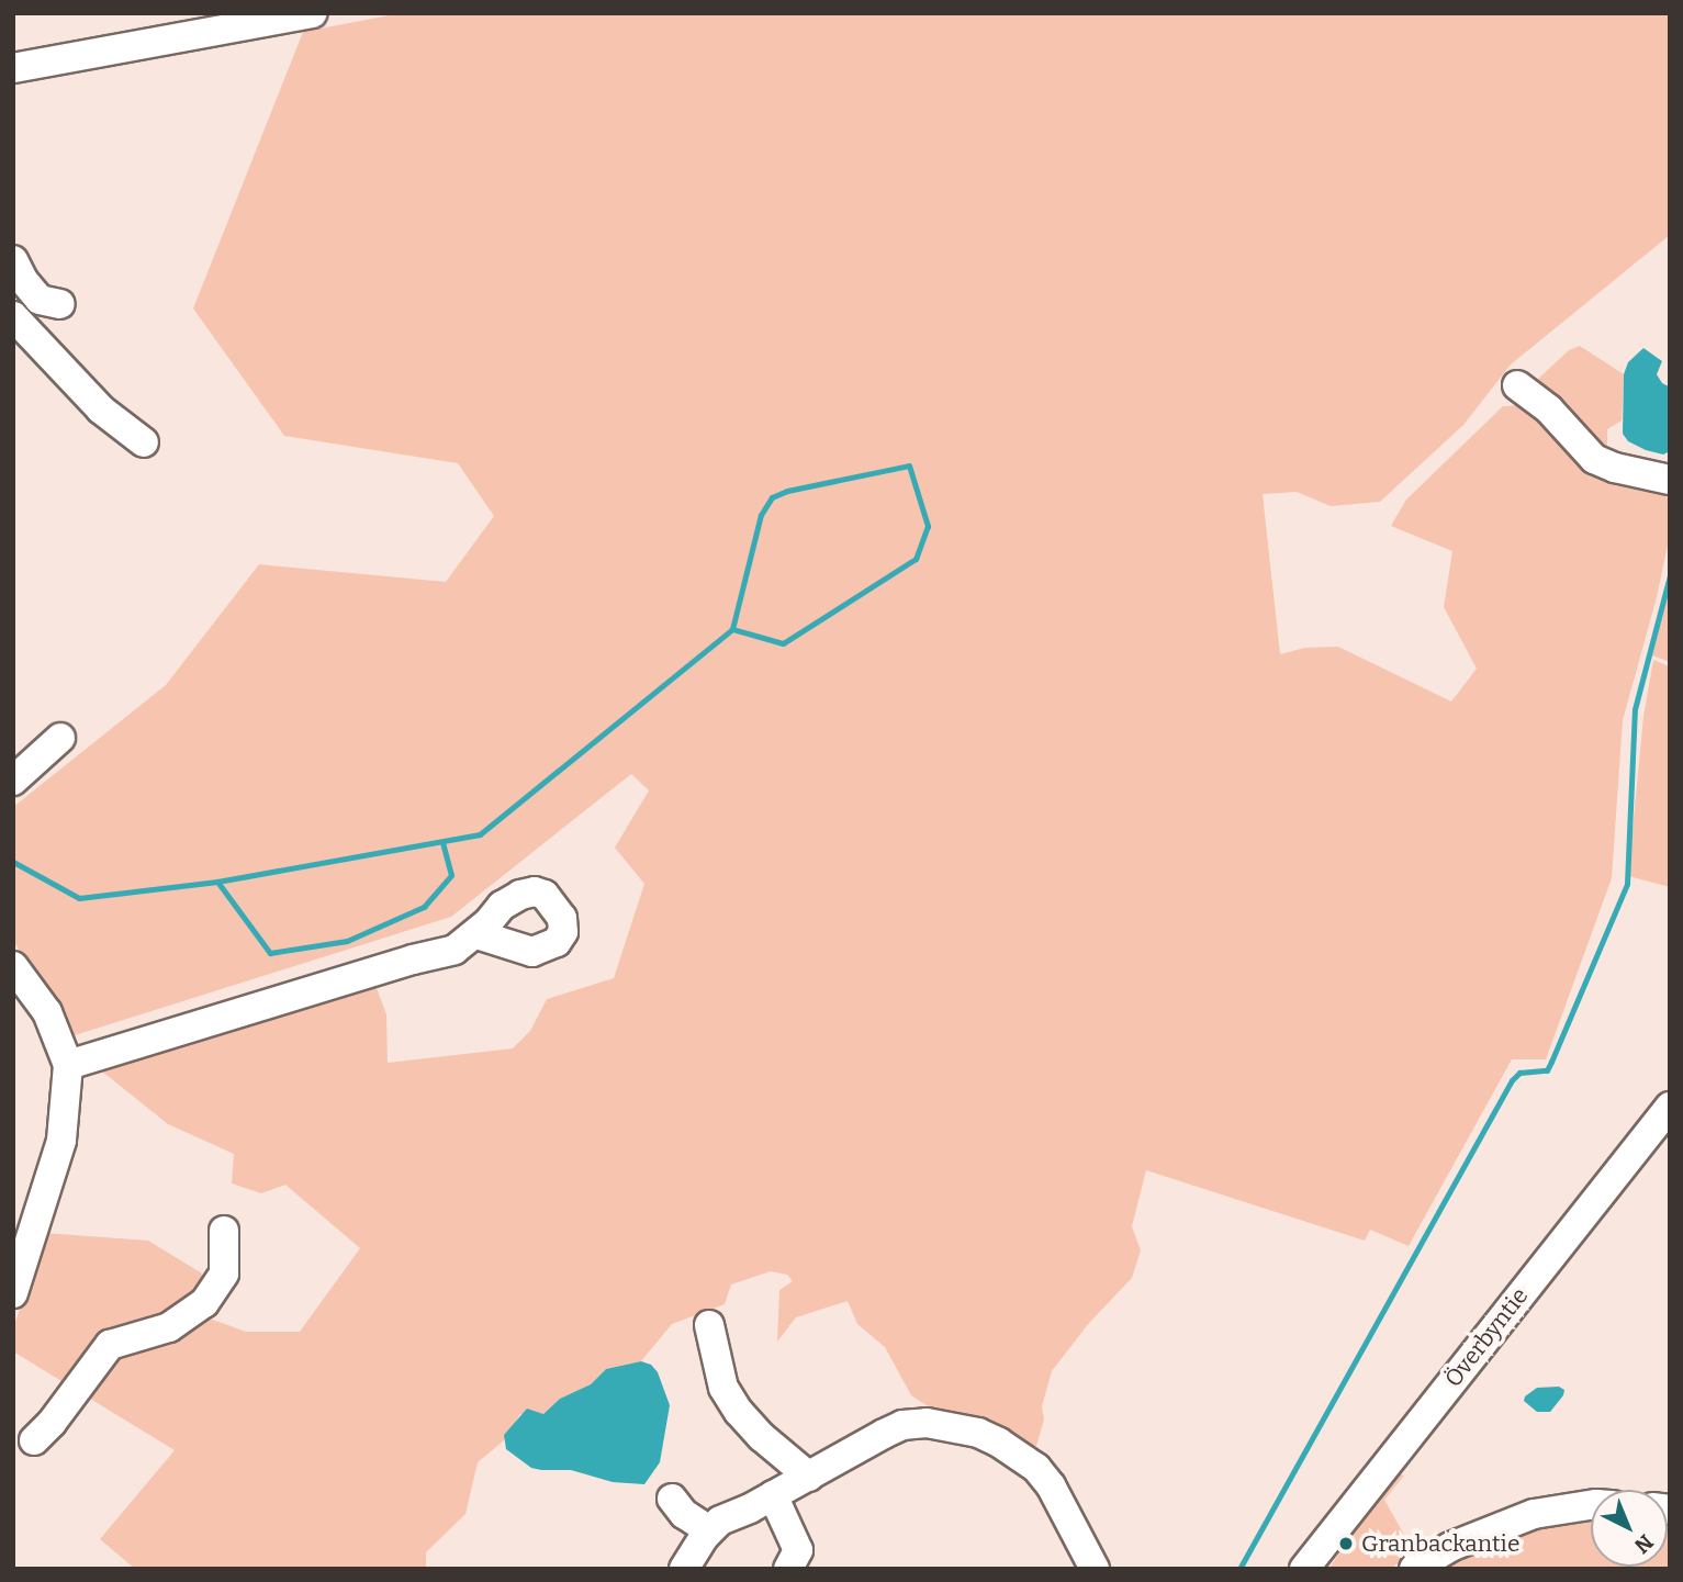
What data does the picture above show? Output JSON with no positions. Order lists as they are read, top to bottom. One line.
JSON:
{"streets":{"street":["Överbyntie"]},"places":["Granbackantie"],"north":"bottom right"}
